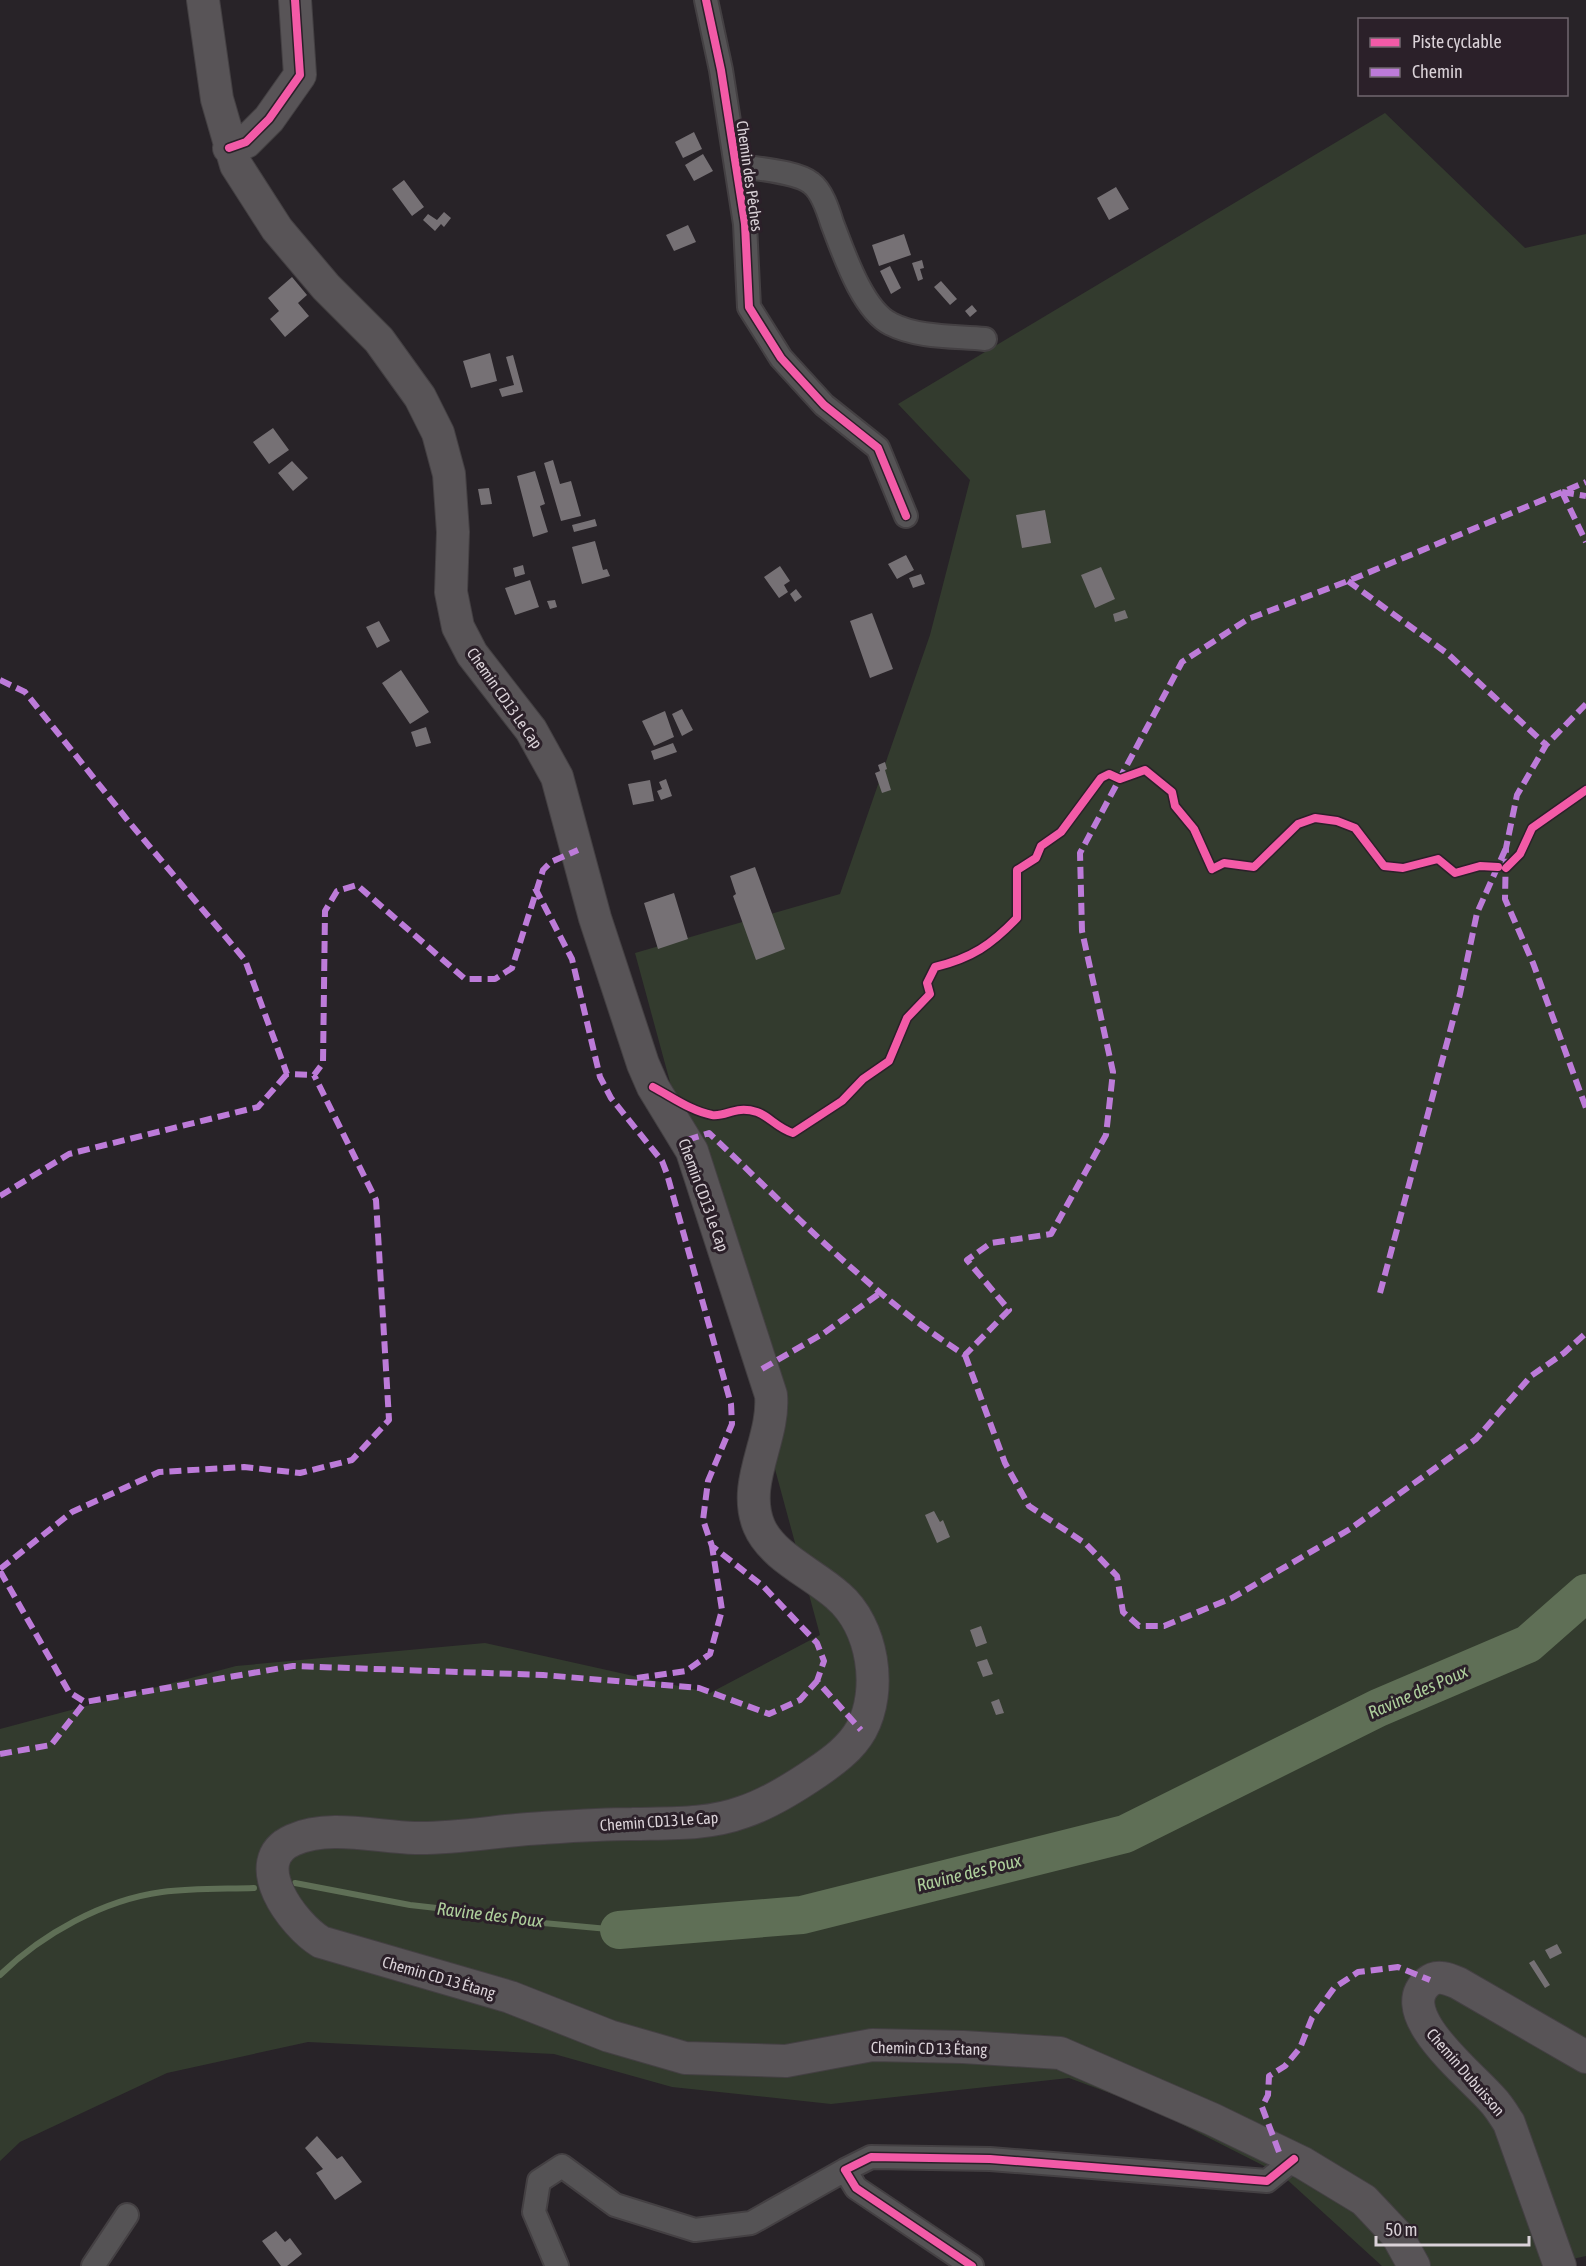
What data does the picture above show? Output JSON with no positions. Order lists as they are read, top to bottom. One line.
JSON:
{"streets":{"main road":["Chemin CD13 Le Cap","Chemin CD 13 Étang","Chemin Dubuisson"],"street":["Chemin des Pêches"]},"crossings":[["Chemin CD13 Le Cap","Chemin CD 13 Étang"]],"water":["Ravine des Poux"],"legend":["Piste cyclable","Chemin"],"scale_bar":"50 m"}
